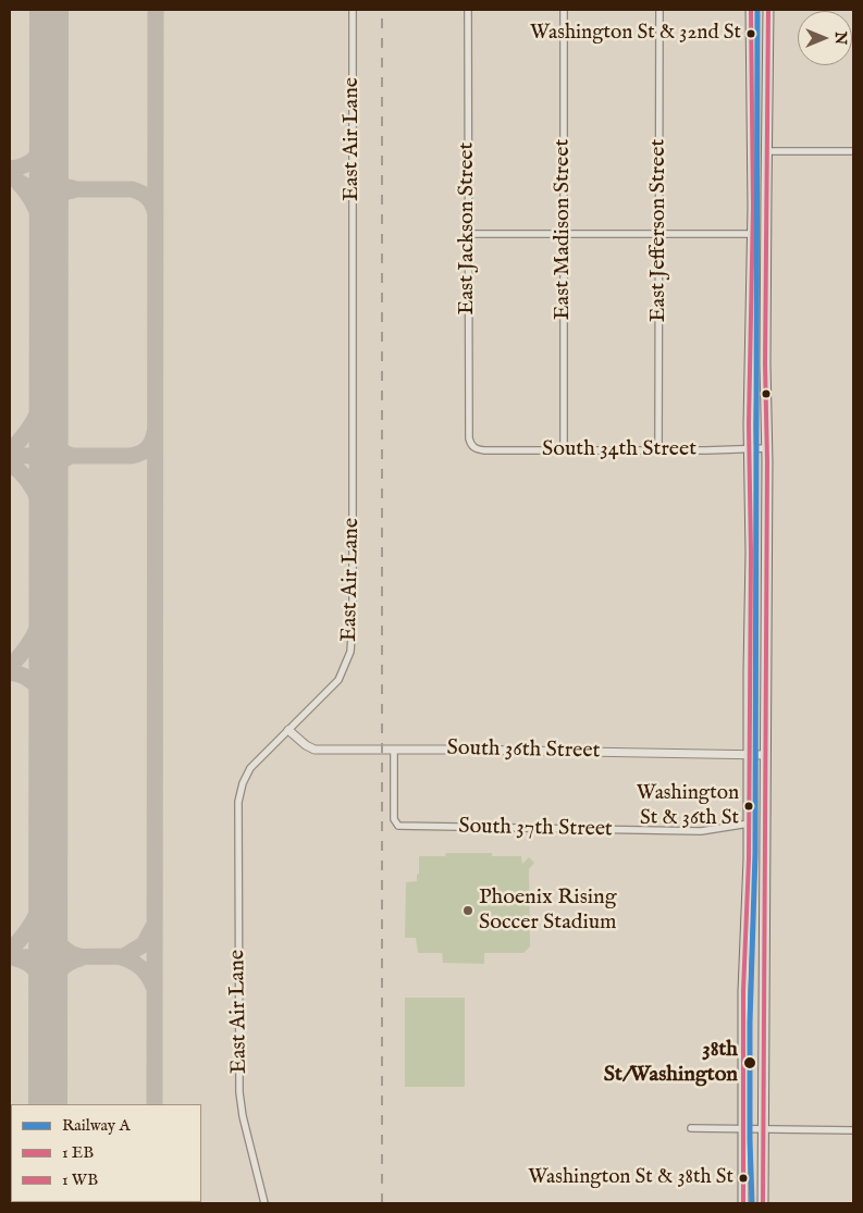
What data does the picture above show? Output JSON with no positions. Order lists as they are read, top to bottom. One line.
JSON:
{"streets":{"street":["East Air Lane","East Jackson Street","East Madison Street","East Jefferson Street","South 34th Street","South 36th Street","South 37th Street"]},"crossings":[["East Air Lane","South 36th Street"],["East Jackson Street","South 34th Street"],["East Madison Street","South 34th Street"],["East Jefferson Street","South 34th Street"],["South 36th Street","South 37th Street"]],"places":["Washington St & 32nd St","Washington St & 36th St","Phoenix Rising Soccer Stadium","38th St/Washington","Washington St & 38th St"],"lines":["rail line A"],"legend":["Railway A","1 EB","1 WB"],"north":"right"}
